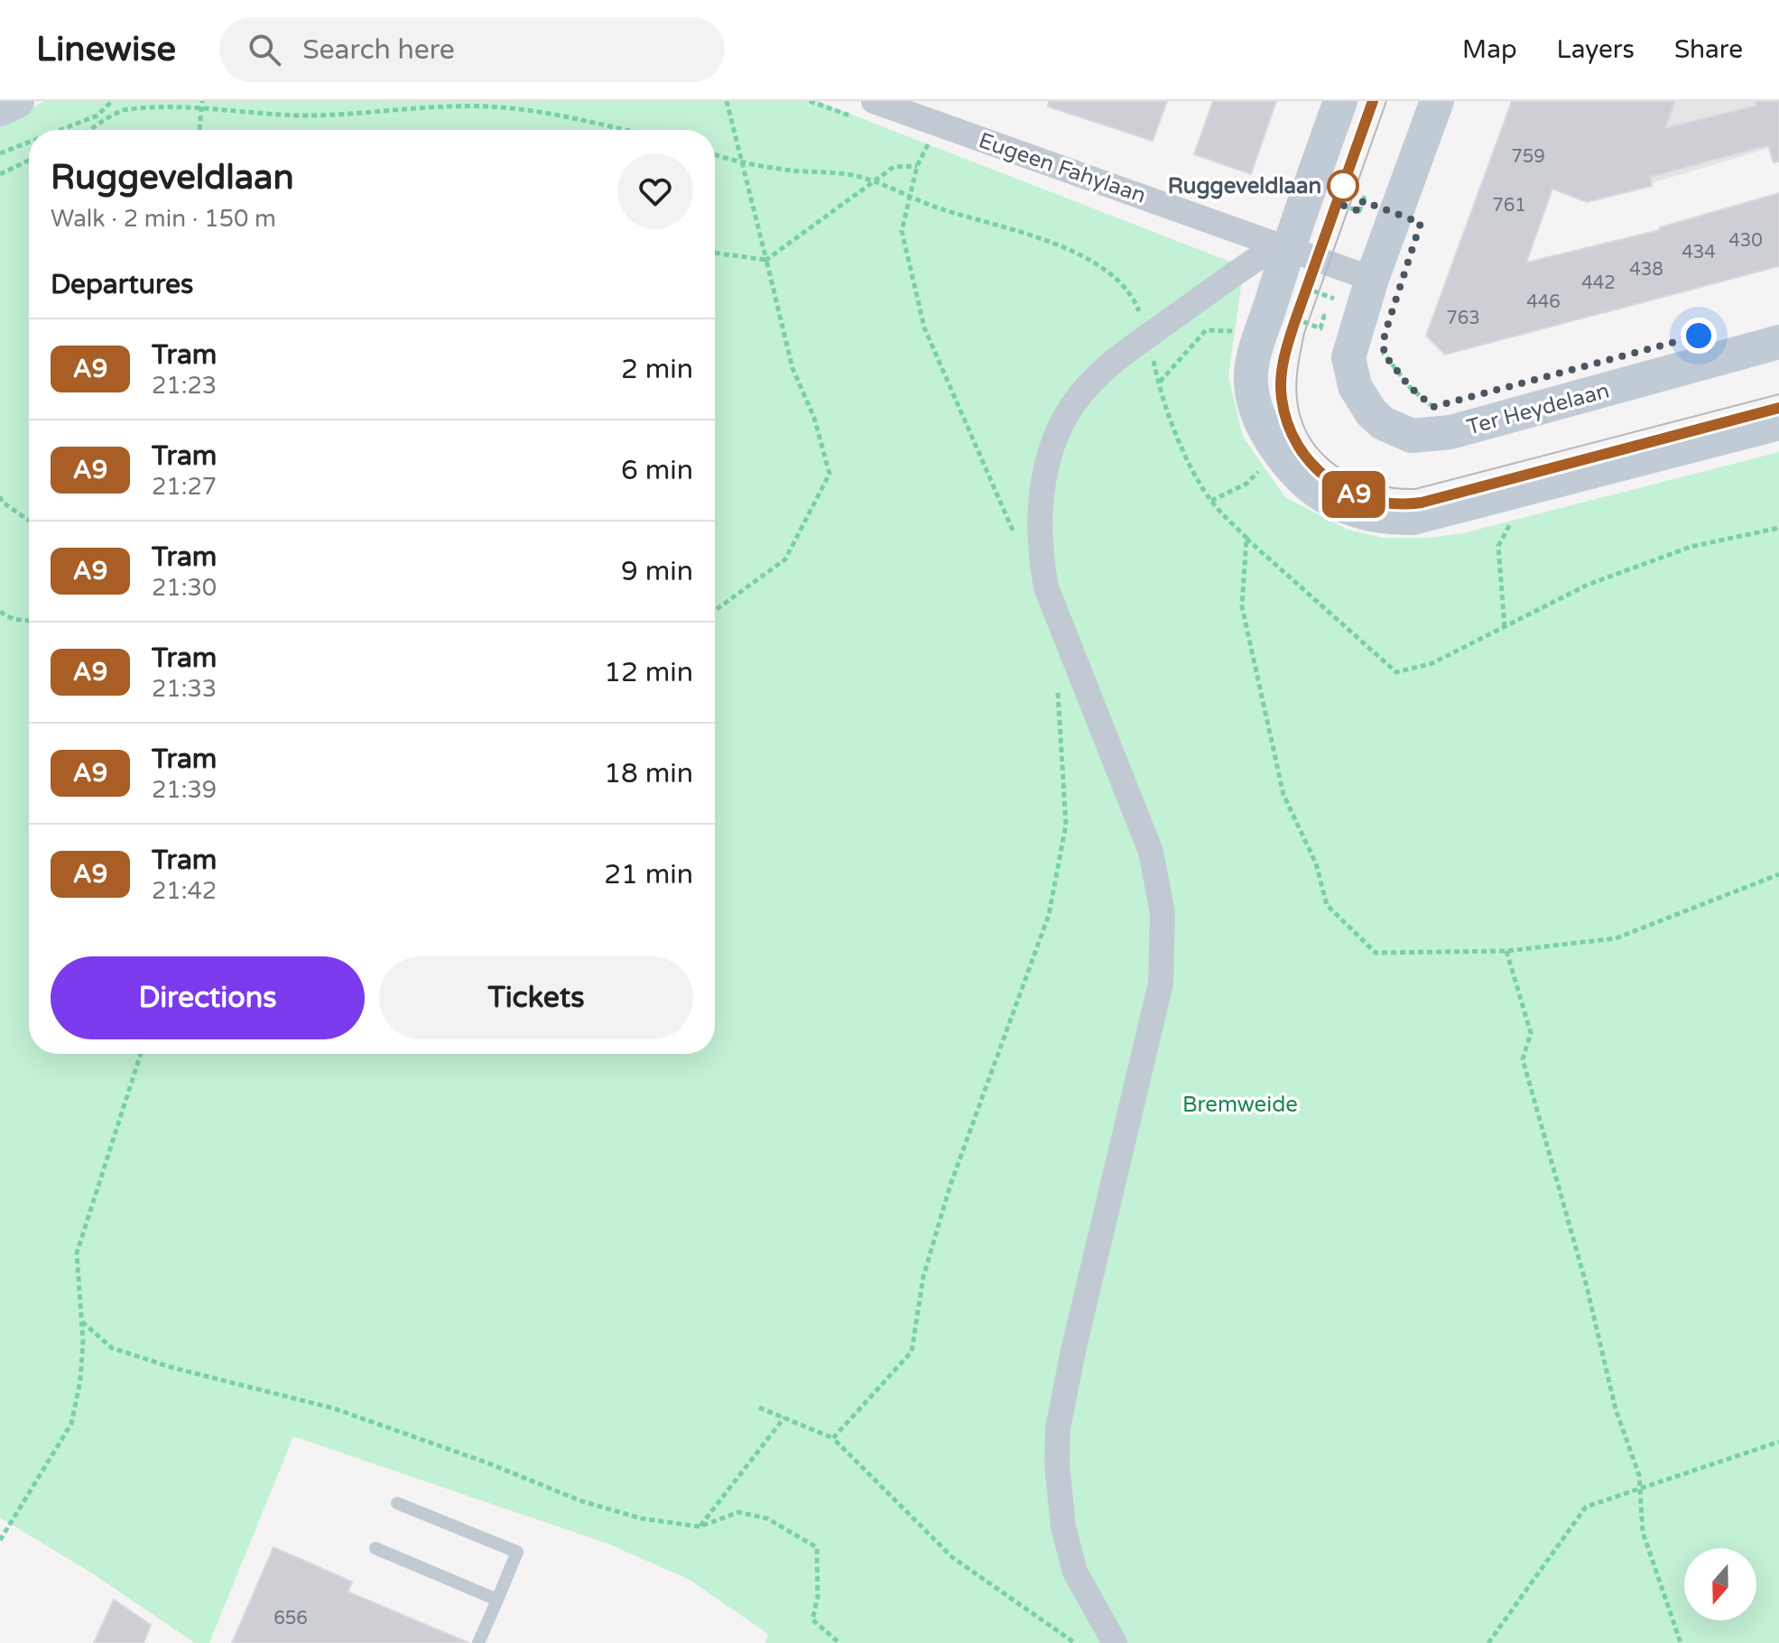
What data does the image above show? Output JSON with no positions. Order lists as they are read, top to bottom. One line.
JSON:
{"streets":{"street":["Eugeen Fahylaan","Ter Heydelaan"]},"crossings":[["Eugeen Fahylaan","Ter Heydelaan"]],"parks":["Bremweide"],"places":["Ruggeveldlaan"],"lines":["tram line A9"],"house_numbers":["759","761","430","434","438","442","446","763","656"],"north":"bottom","page":{"header":"Linewise","search":"Search here","nav":["Map","Layers","Share"],"on_map":"A9","heading":[["Ruggeveldlaan","Walk · 2 min · 150 m"],"Departures"],"list":[{"mark":"A9","name":"Tram","note":"21:23","value":"2 min"},{"mark":"A9","name":"Tram","note":"21:27","value":"6 min"},{"mark":"A9","name":"Tram","note":"21:30","value":"9 min"},{"mark":"A9","name":"Tram","note":"21:33","value":"12 min"},{"mark":"A9","name":"Tram","note":"21:39","value":"18 min"},{"mark":"A9","name":"Tram","note":"21:42","value":"21 min"}],"buttons":["Directions","Tickets"]}}
